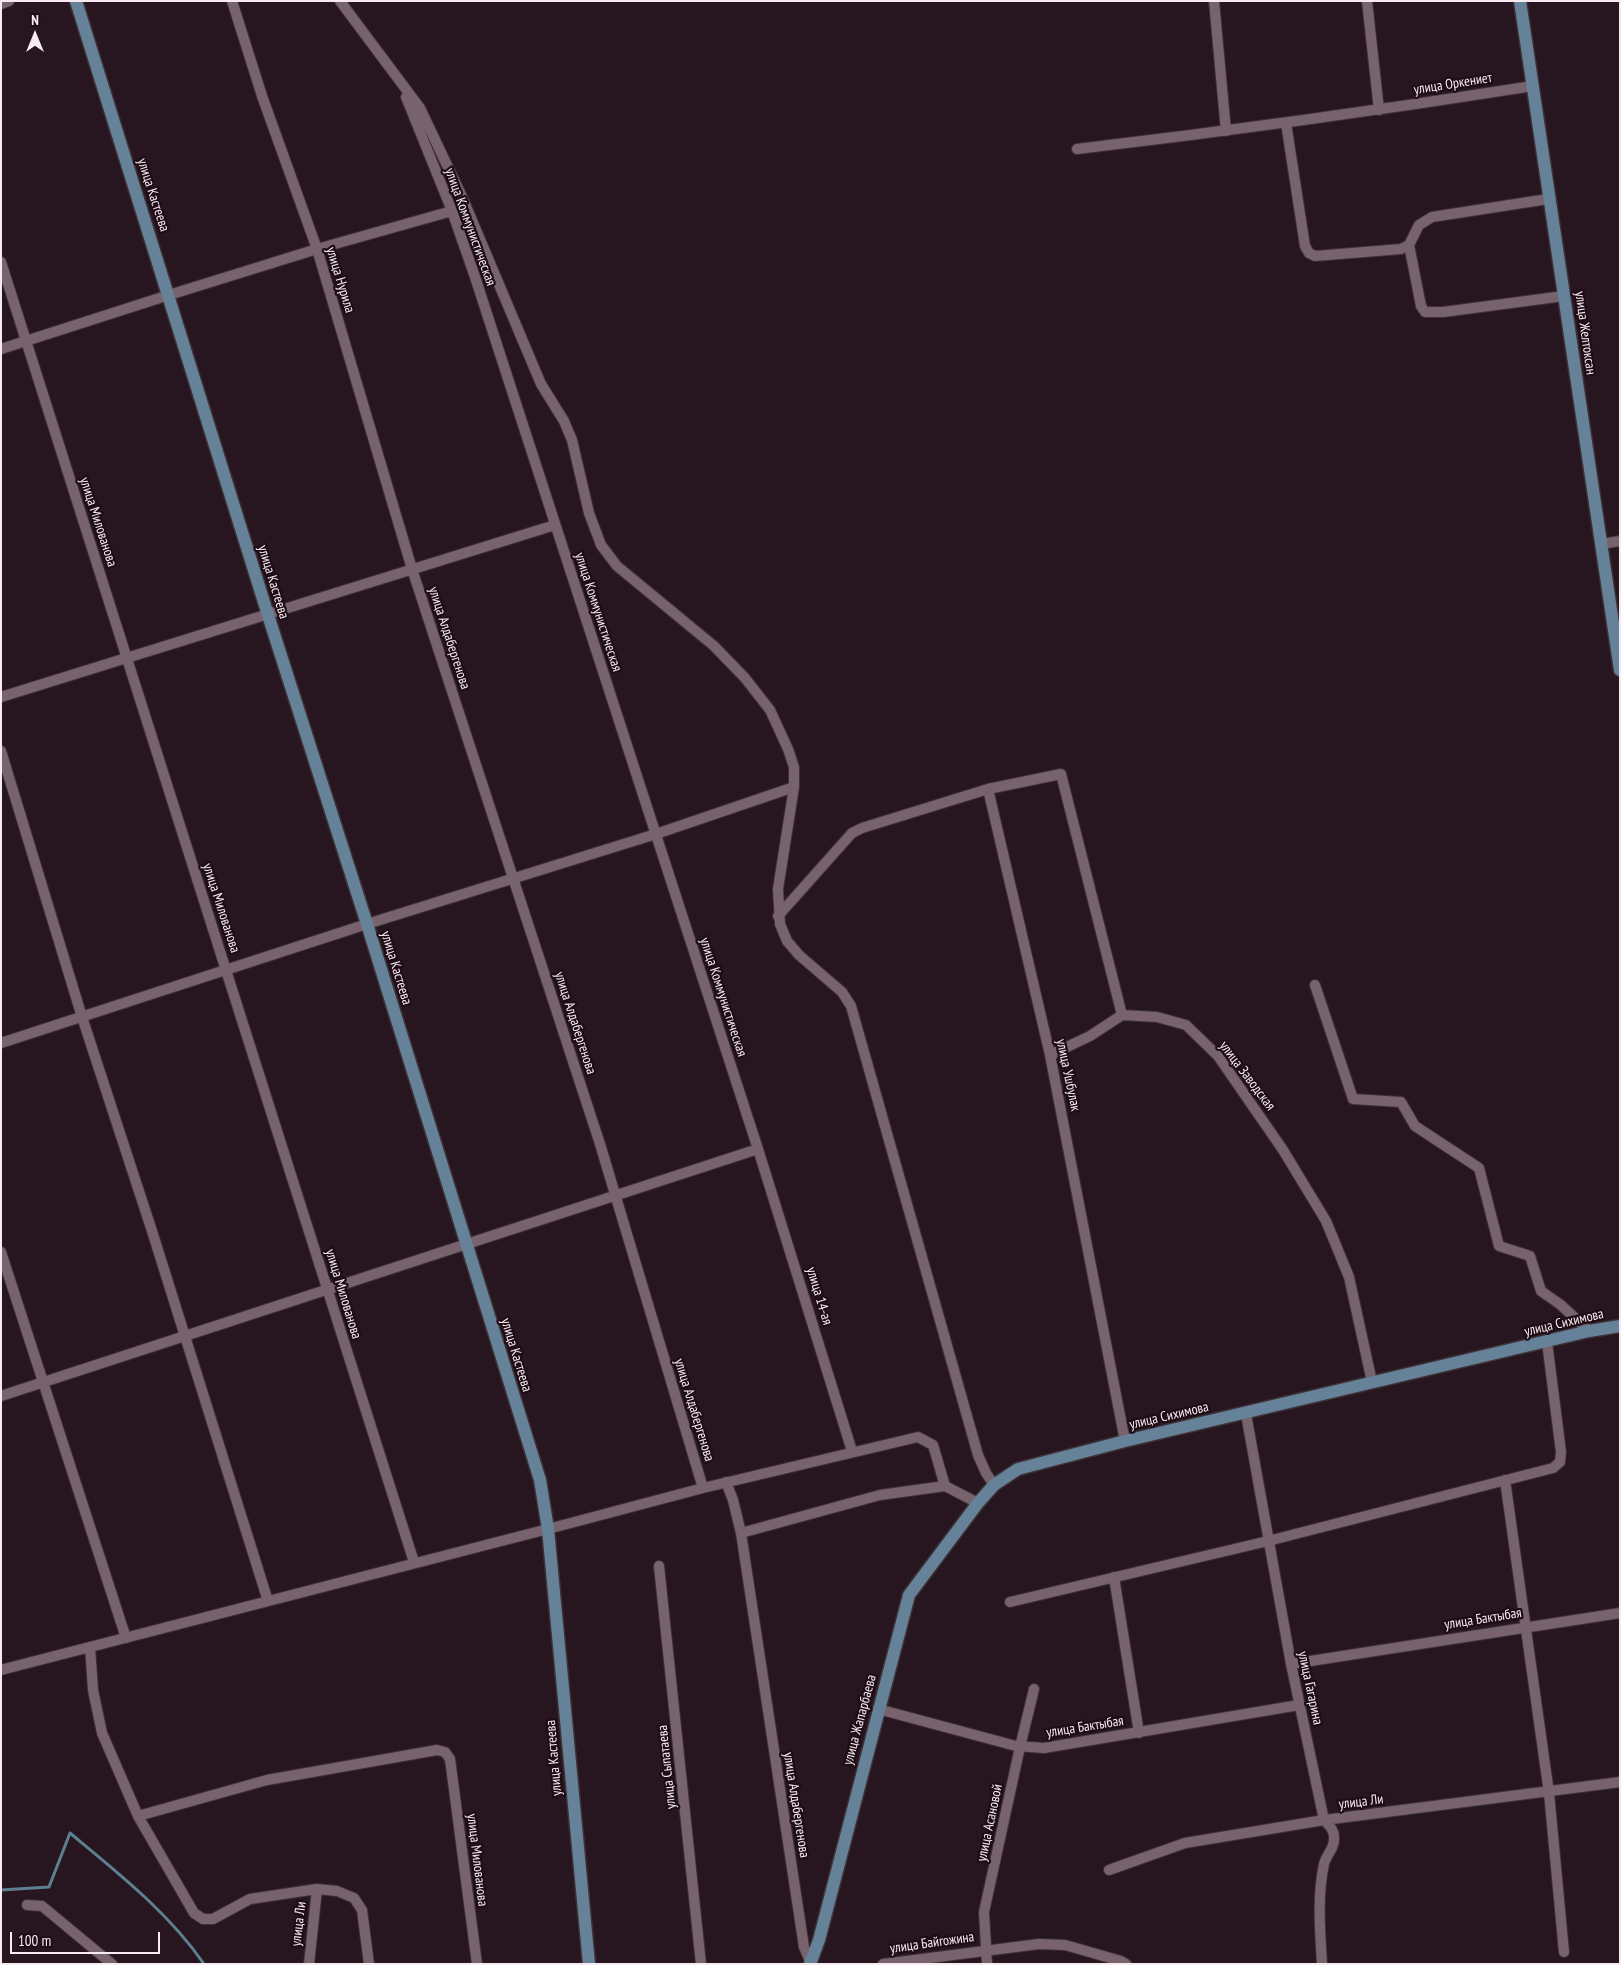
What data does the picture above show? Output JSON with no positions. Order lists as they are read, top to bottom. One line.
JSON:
{"streets":{"street":["улица Оркениет","улица Кастеева","улица Коммунистическая","улица Нурила","улица Желтоксан","улица Милованова","улица Алдабергенова","улица Ушбулак","улица Заводская","улица 14-ая","улица Сихимова","улица Бактыбая","улица Гагарина","улица Жапарбаева","улица Сыпатаева","улица Ли","улица Асановой","улица Байгожина"]},"crossings":[["улица Оркениет","улица Желтоксан"],["улица Коммунистическая","улица 14-ая"],["улица Нурила","улица Алдабергенова"],["улица Алдабергенова","улица Жапарбаева"],["улица Ушбулак","улица Сихимова"],["улица Заводская","улица Сихимова"],["улица Сихимова","улица Гагарина"],["улица Сихимова","улица Жапарбаева"],["улица Бактыбая","улица Гагарина"],["улица Бактыбая","улица Жапарбаева"],["улица Бактыбая","улица Асановой"],["улица Гагарина","улица Ли"],["улица Асановой","улица Байгожина"]],"scale_bar":"100 m","north":"top"}
